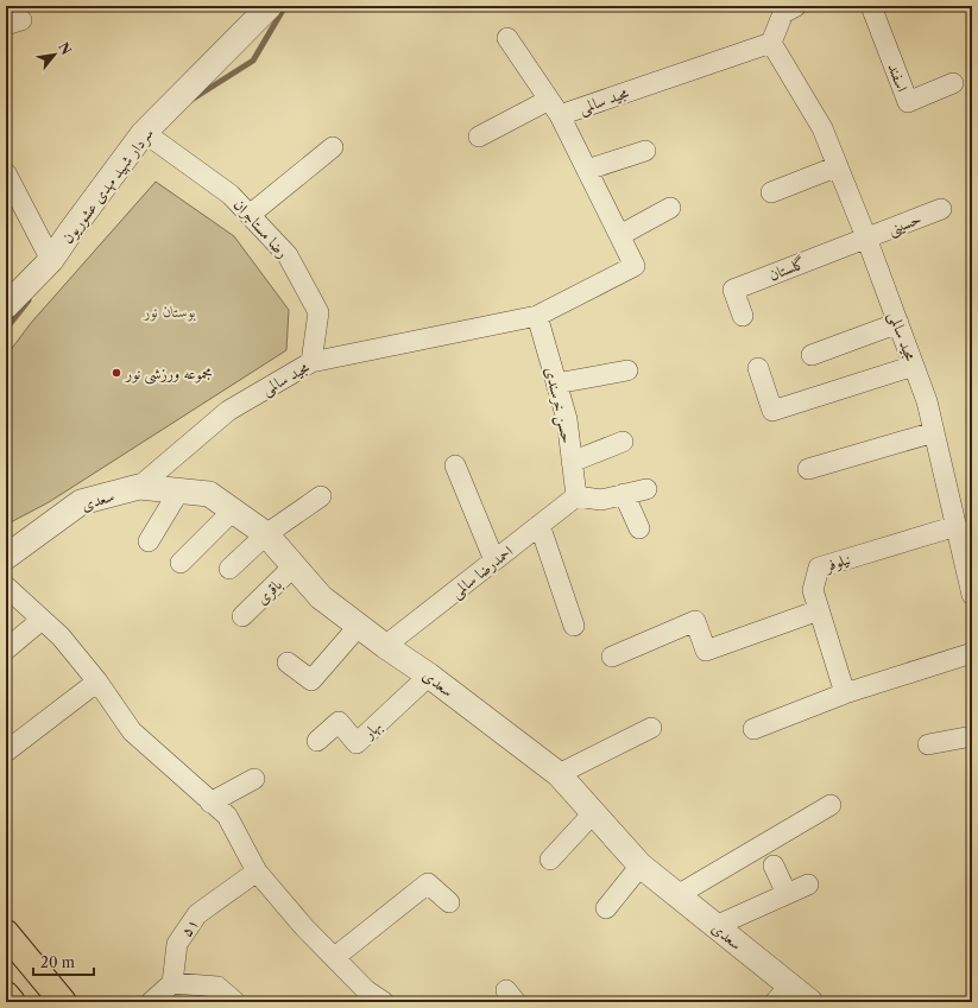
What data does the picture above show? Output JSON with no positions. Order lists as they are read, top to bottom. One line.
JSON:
{"streets":{"street":["اسفند","مجید سالمی","سردار شهید مهدی عشوریون","حسینی","رضا مستاجران","گلستان","حسن خرسندی","سعدی","نیلوفر","احمدرضا سالمی","باقری","بهار","۵۱"]},"crossings":[["مجید سالمی","حسینی"],["مجید سالمی","رضا مستاجران"],["مجید سالمی","گلستان"],["مجید سالمی","حسن خرسندی"],["مجید سالمی","سعدی"],["مجید سالمی","نیلوفر"],["سردار شهید مهدی عشوریون","رضا مستاجران"],["حسینی","گلستان"],["حسن خرسندی","احمدرضا سالمی"],["سعدی","احمدرضا سالمی"],["سعدی","باقری"],["سعدی","بهار"]],"parks":["بوستان نور"],"places":["مجموعه ورزشی نور"],"scale_bar":"20 m","north":"top right"}
